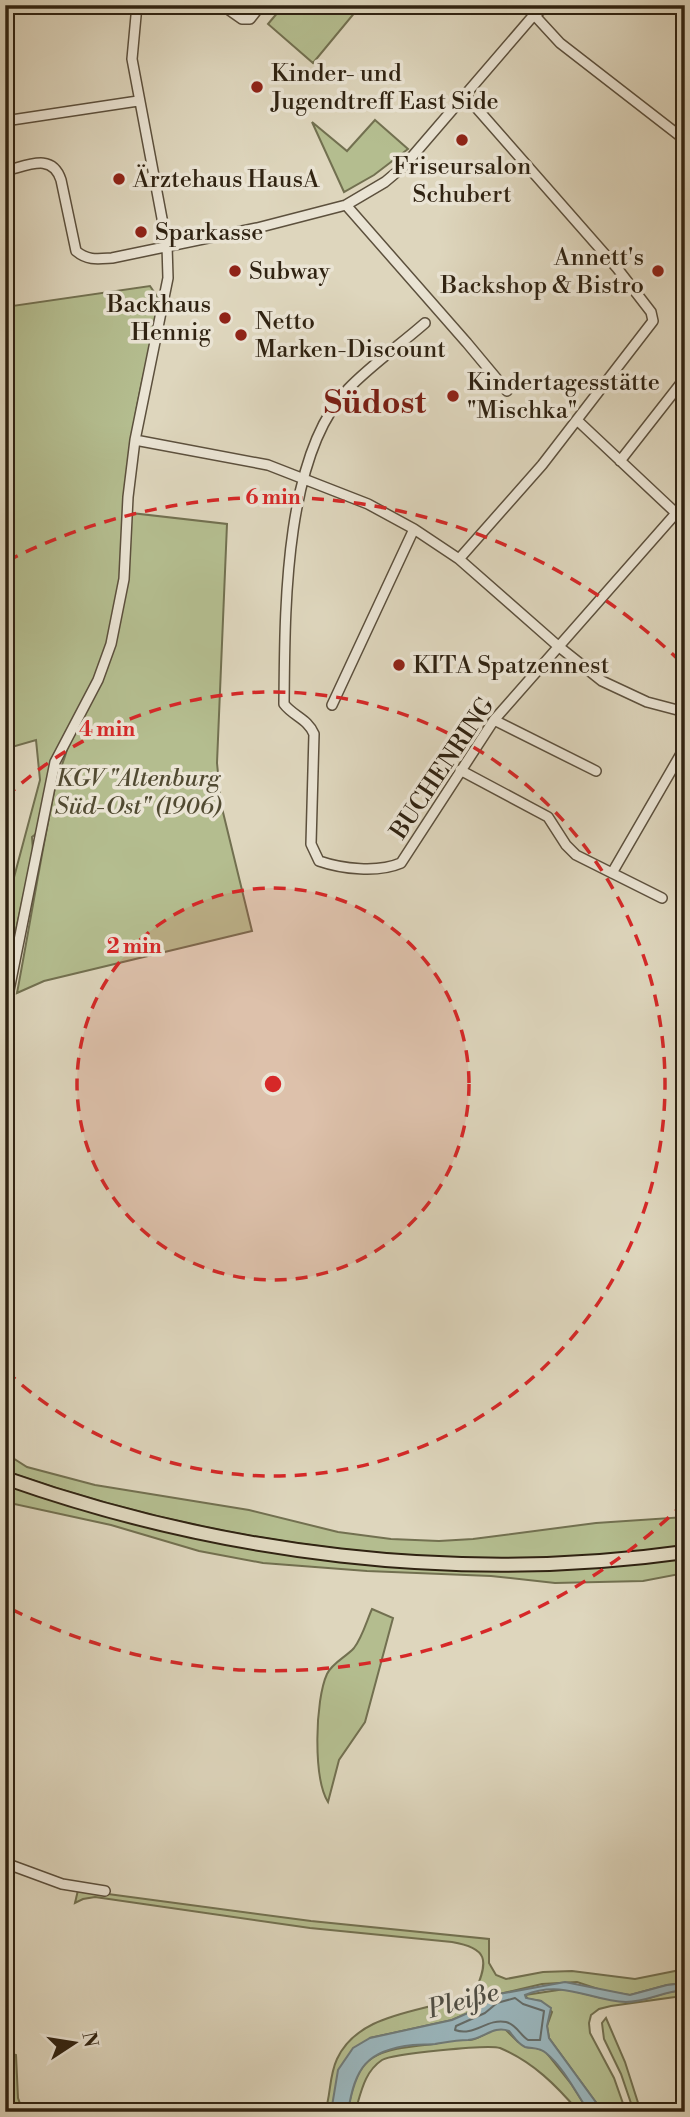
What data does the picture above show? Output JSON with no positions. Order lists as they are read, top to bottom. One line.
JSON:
{"streets":{"street":["BUCHENRING"]},"districts":["Südost"],"water":["Pleiße"],"parks":["KGV \"Altenburg Süd-Ost\" (1906)"],"places":["Kinder- und Jugendtreff East Side","Friseursalon Schubert","Ärztehaus HausA","Sparkasse","Subway","Annett's Backshop & Bistro","Backhaus Hennig","Netto Marken-Discount","Kindertagesstätte \"Mischka\"","KITA Spatzennest"],"north":"right","rings":["6 min","4 min","2 min"]}
